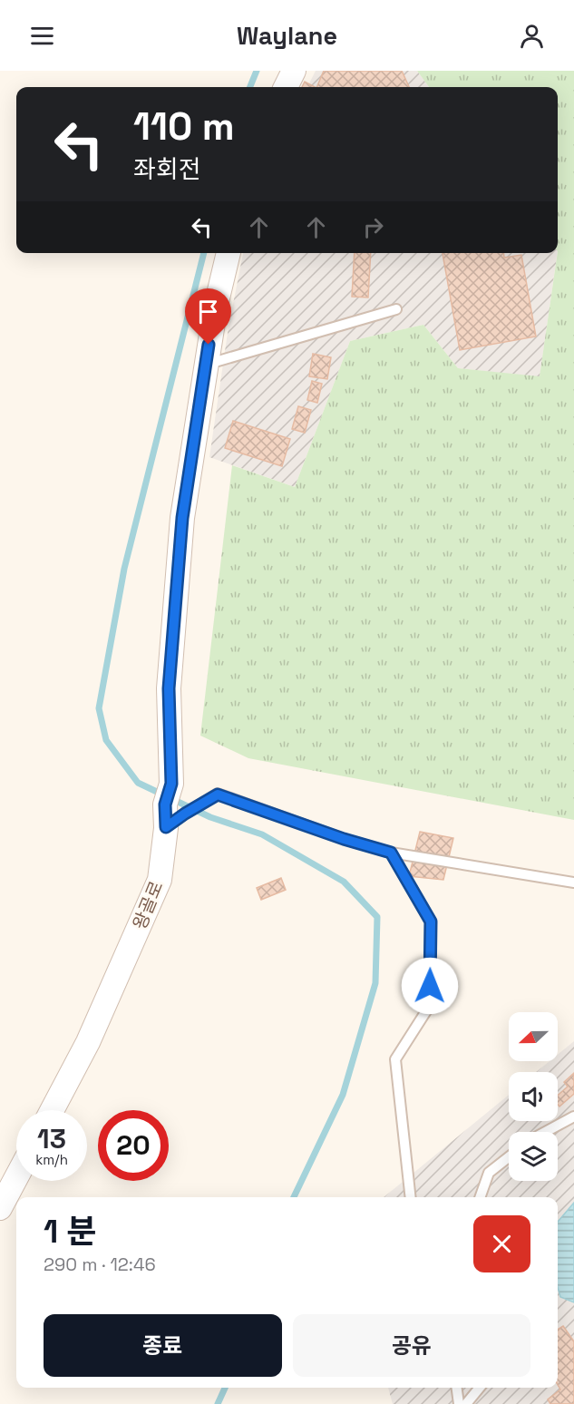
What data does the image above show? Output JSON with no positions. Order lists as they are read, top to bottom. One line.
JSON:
{"streets":{"street":["왕골로"]},"north":"left","page":{"header":"Waylane","turn":["110 m","좌회전"],"speed":"13 km/h","limit":"20","heading":["1 분","290 m · 12:46"],"buttons":["종료","공유"]}}
